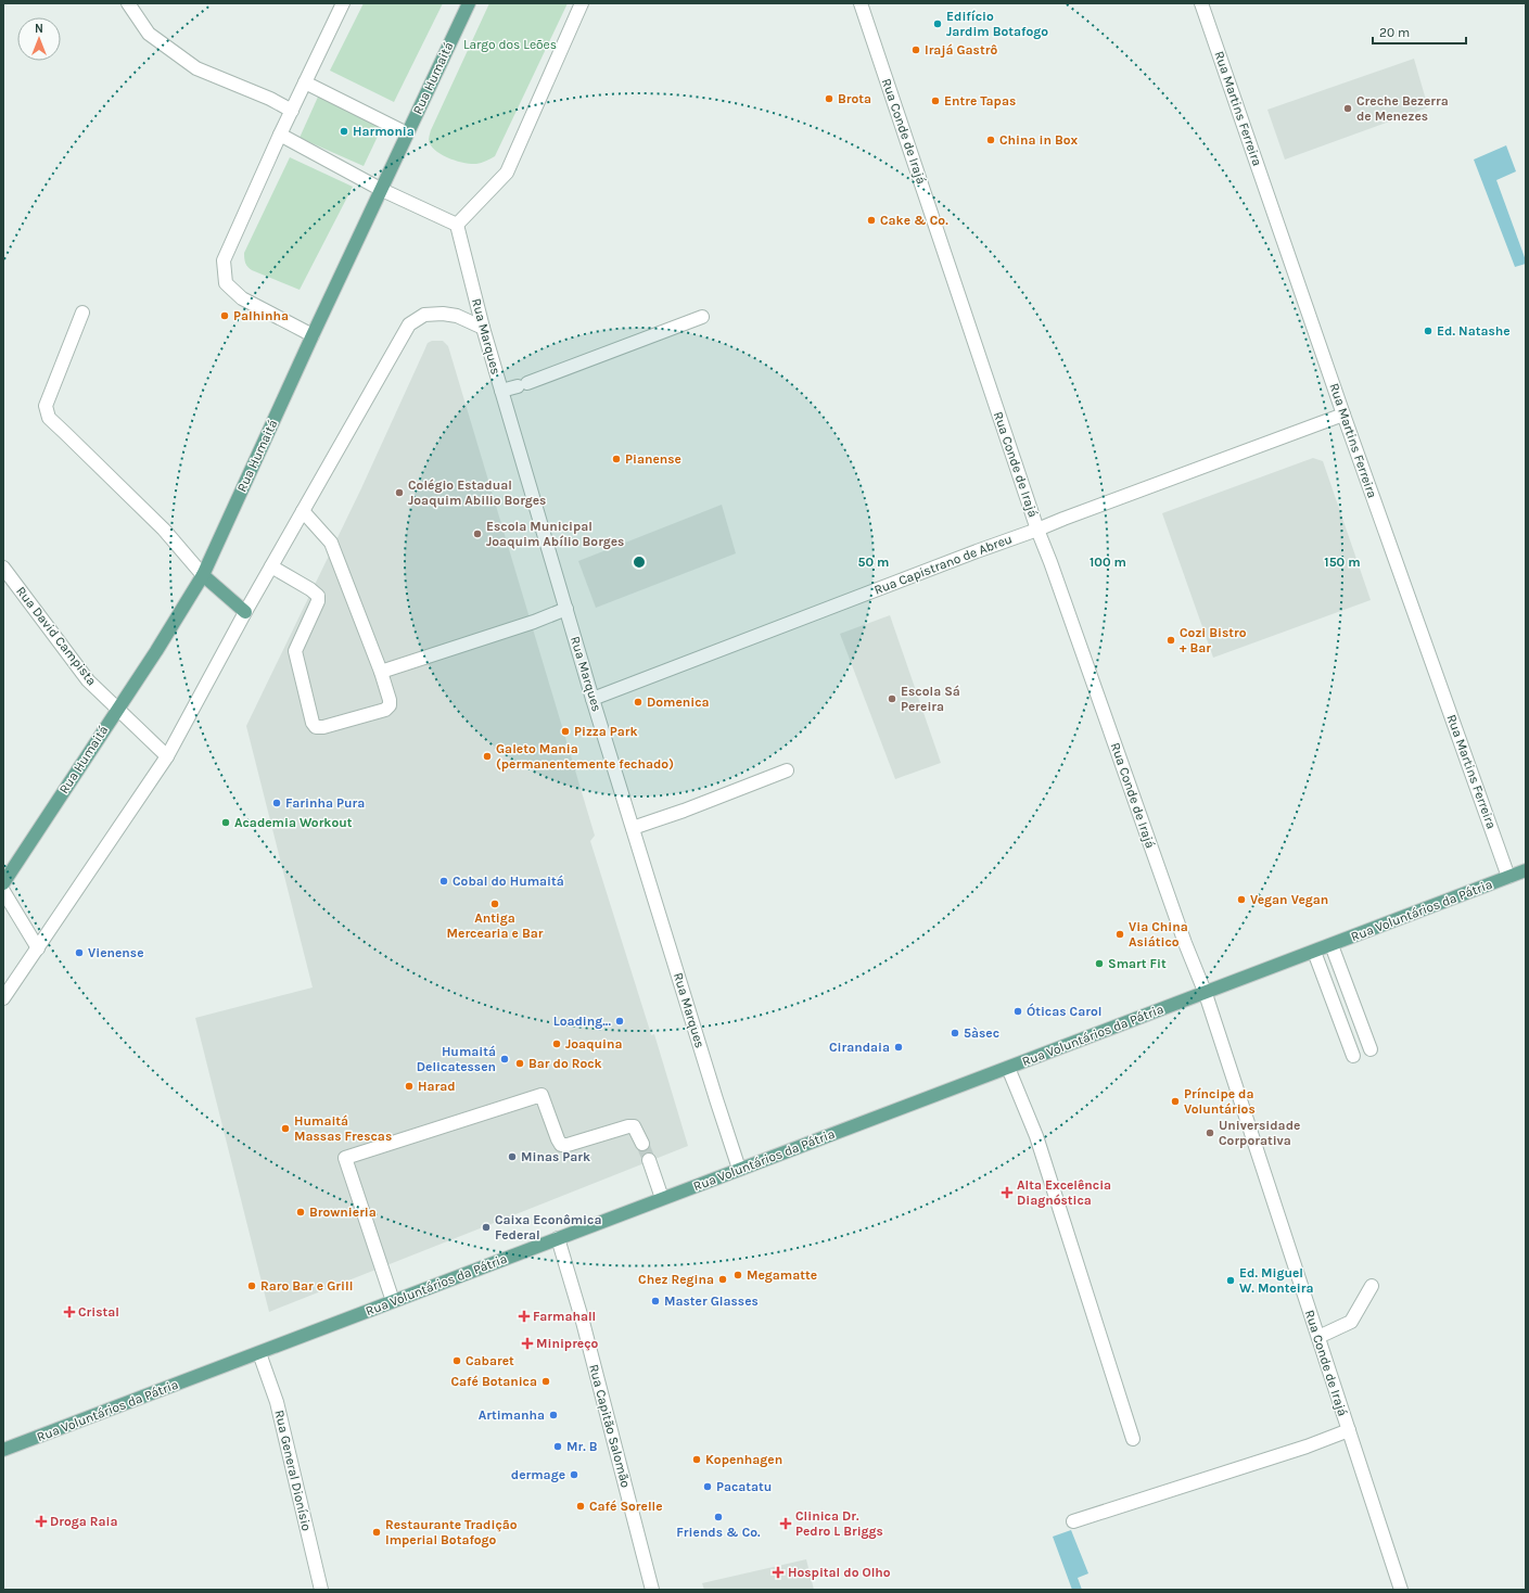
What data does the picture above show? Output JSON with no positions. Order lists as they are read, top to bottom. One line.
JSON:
{"streets":{"main road":["Rua Humaitá","Rua Voluntários da Pátria"],"street":["Rua Martins Ferreira","Rua Conde de Irajá","Rua Marques","Rua Capistrano de Abreu","Rua David Campista","Rua Capitão Salomão","Rua General Dionísio"]},"crossings":[["Rua Humaitá","Rua David Campista"],["Rua Martins Ferreira","Rua Capistrano de Abreu"],["Rua Martins Ferreira","Rua Voluntários da Pátria"],["Rua Conde de Irajá","Rua Capistrano de Abreu"],["Rua Conde de Irajá","Rua Voluntários da Pátria"],["Rua Marques","Rua Capistrano de Abreu"],["Rua Marques","Rua Voluntários da Pátria"],["Rua Voluntários da Pátria","Rua Capitão Salomão"],["Rua Voluntários da Pátria","Rua General Dionísio"]],"parks":["Largo dos Leões"],"places":{"other":["Edifício Jardim Botafogo","Irajá Gastrô","Brota","Entre Tapas","Creche Bezerra de Menezes","Harmonia","China in Box","Cake & Co.","Palhinha","Ed. Natashe","Pianense","Colégio Estadual Joaquim Abilio Borges","Escola Municipal Joaquim Abílio Borges","Cozi Bistro + Bar","Escola Sá Pereira","Domenica","Pizza Park","Galeto Mania (permanentemente fechado)","Farinha Pura","Academia Workout","Cobal do Humaitá","Vegan Vegan","Antiga Mercearia e Bar","Via China Asiático","Vienense","Smart Fit","Óticas Carol","Loading...","5àsec","Joaquina","Cirandaia","Humaitá Delicatessen","Bar do Rock","Harad","Príncipe da Voluntários","Humaitá Massas Frescas","Universidade Corporativa","Minas Park","Brownieria","Caixa Econômica Federal","Megamatte","Chez Regina","Ed. Miguel W. Monteira","Raro Bar e Grill","Master Glasses","Cabaret","Café Botanica","Artimanha","Mr. B","Kopenhagen","dermage","Pacatatu","Café Sorelle","Friends & Co.","Restaurante Tradição Imperial Botafogo"],"health":["Alta Excelência Diagnóstica","Cristal","Farmahall","Minipreço","Droga Raia","Clinica Dr. Pedro L Briggs","Hospital do Olho"]},"scale_bar":"20 m","north":"top","rings":["50 m","100 m","150 m"]}
